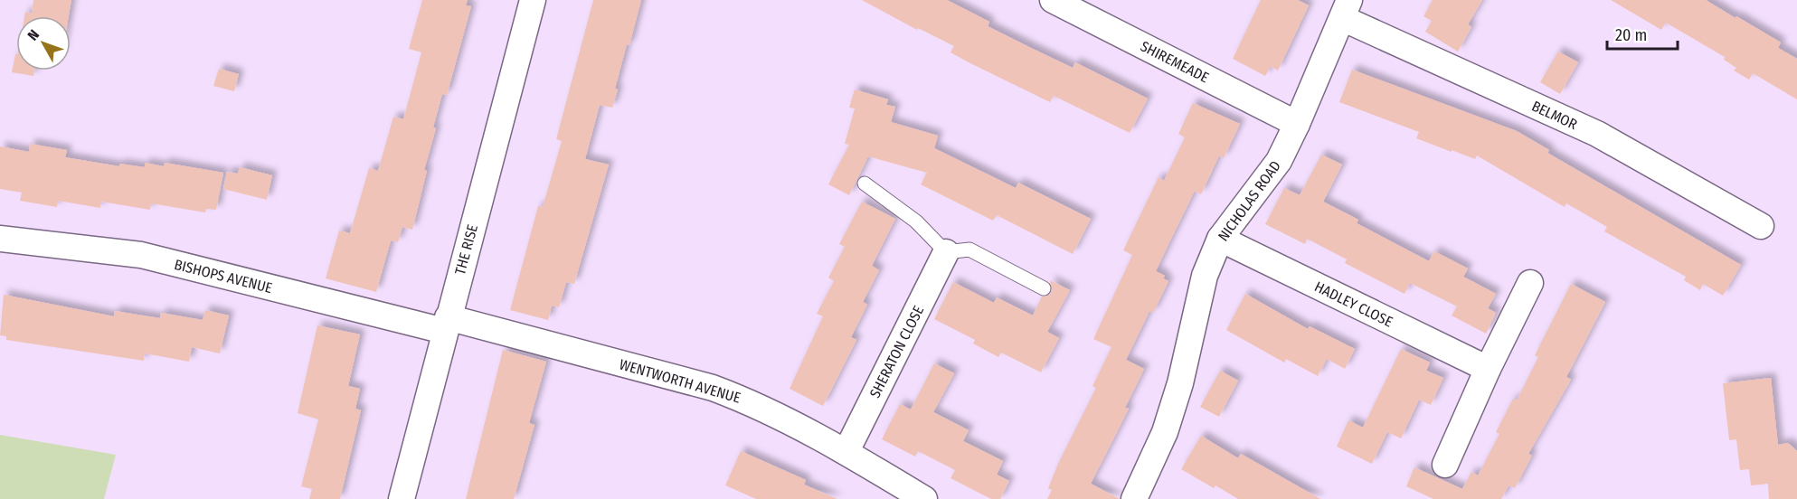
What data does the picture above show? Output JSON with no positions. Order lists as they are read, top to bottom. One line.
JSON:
{"streets":{"street":["SHIREMEADE","BELMOR","NICHOLAS ROAD","THE RISE","BISHOPS AVENUE","HADLEY CLOSE","SHERATON CLOSE","WENTWORTH AVENUE"]},"crossings":[["SHIREMEADE","NICHOLAS ROAD"],["BELMOR","NICHOLAS ROAD"],["NICHOLAS ROAD","HADLEY CLOSE"],["THE RISE","BISHOPS AVENUE"],["THE RISE","WENTWORTH AVENUE"],["BISHOPS AVENUE","WENTWORTH AVENUE"],["SHERATON CLOSE","WENTWORTH AVENUE"]],"scale_bar":"20 m","north":"top left"}
